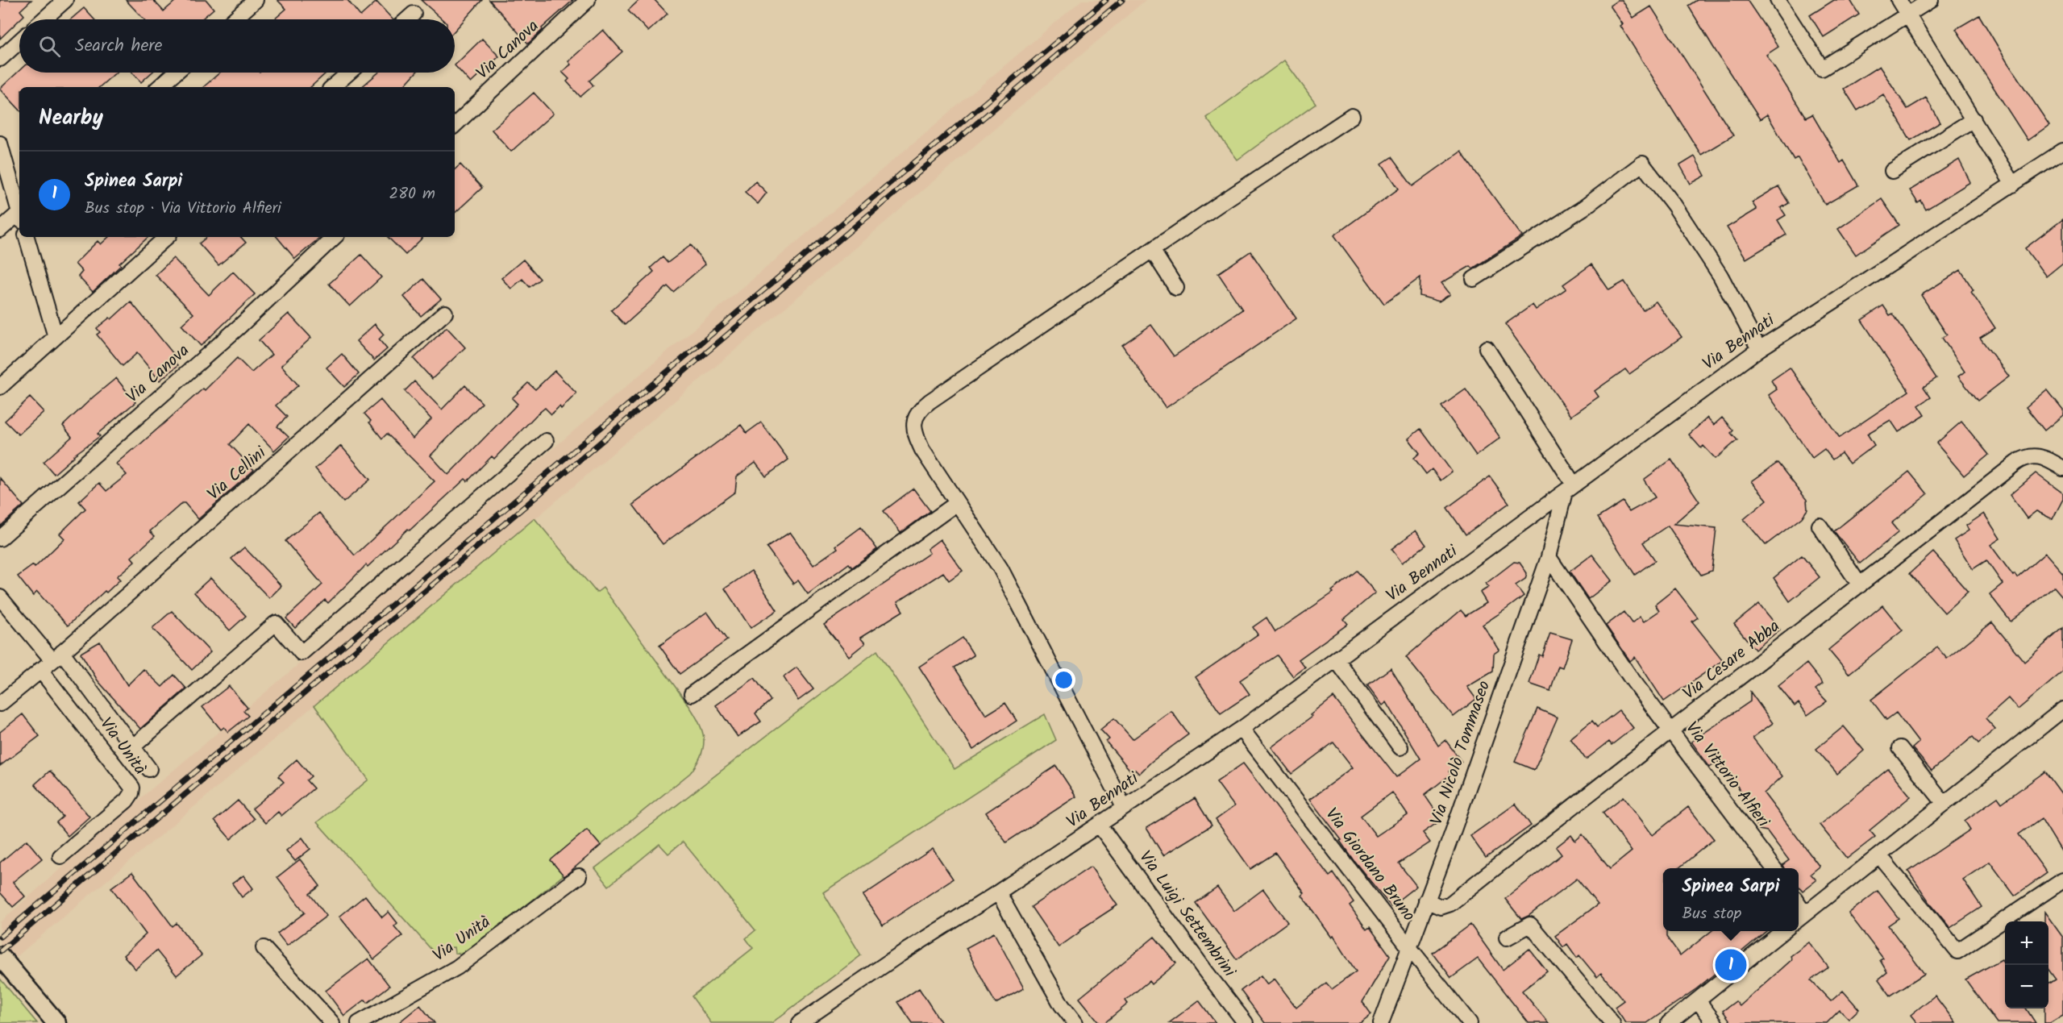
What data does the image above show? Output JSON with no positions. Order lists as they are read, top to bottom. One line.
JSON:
{"streets":{"street":["Via Canova","Via Bennati","Via Cellini","Via Cesare Abba","Via Unità","Via Nicolò Tommaseo","Via Vittorio Alfieri","Via Giordano Bruno","Via Luigi Settembrini"]},"crossings":[["Via Bennati","Via Nicolò Tommaseo"],["Via Bennati","Via Giordano Bruno"],["Via Bennati","Via Luigi Settembrini"],["Via Cellini","Via Unità"],["Via Cesare Abba","Via Nicolò Tommaseo"],["Via Cesare Abba","Via Vittorio Alfieri"],["Via Nicolò Tommaseo","Via Vittorio Alfieri"],["Via Nicolò Tommaseo","Via Giordano Bruno"]],"page":{"search":"Search here","heading":"Nearby","list":[{"mark":"1","name":"Spinea Sarpi","note":"Bus stop · Via Vittorio Alfieri","value":"280 m"}],"popup":["Spinea Sarpi","Bus stop"],"map_buttons":["+","−"],"pins":"1"}}
